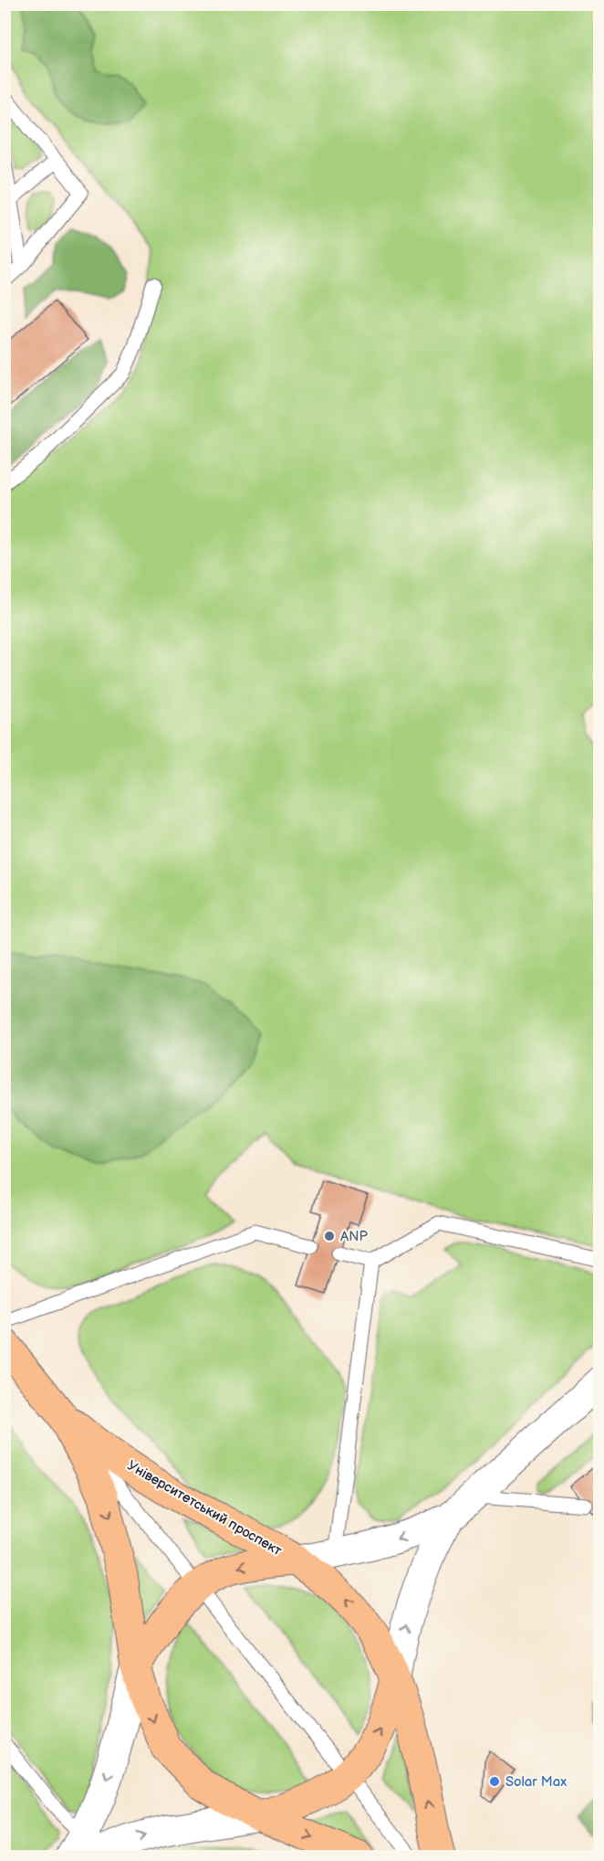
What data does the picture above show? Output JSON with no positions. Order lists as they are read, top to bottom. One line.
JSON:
{"streets":{"main road":["Університетський проспект"]},"places":["ANP","Solar Max"]}
